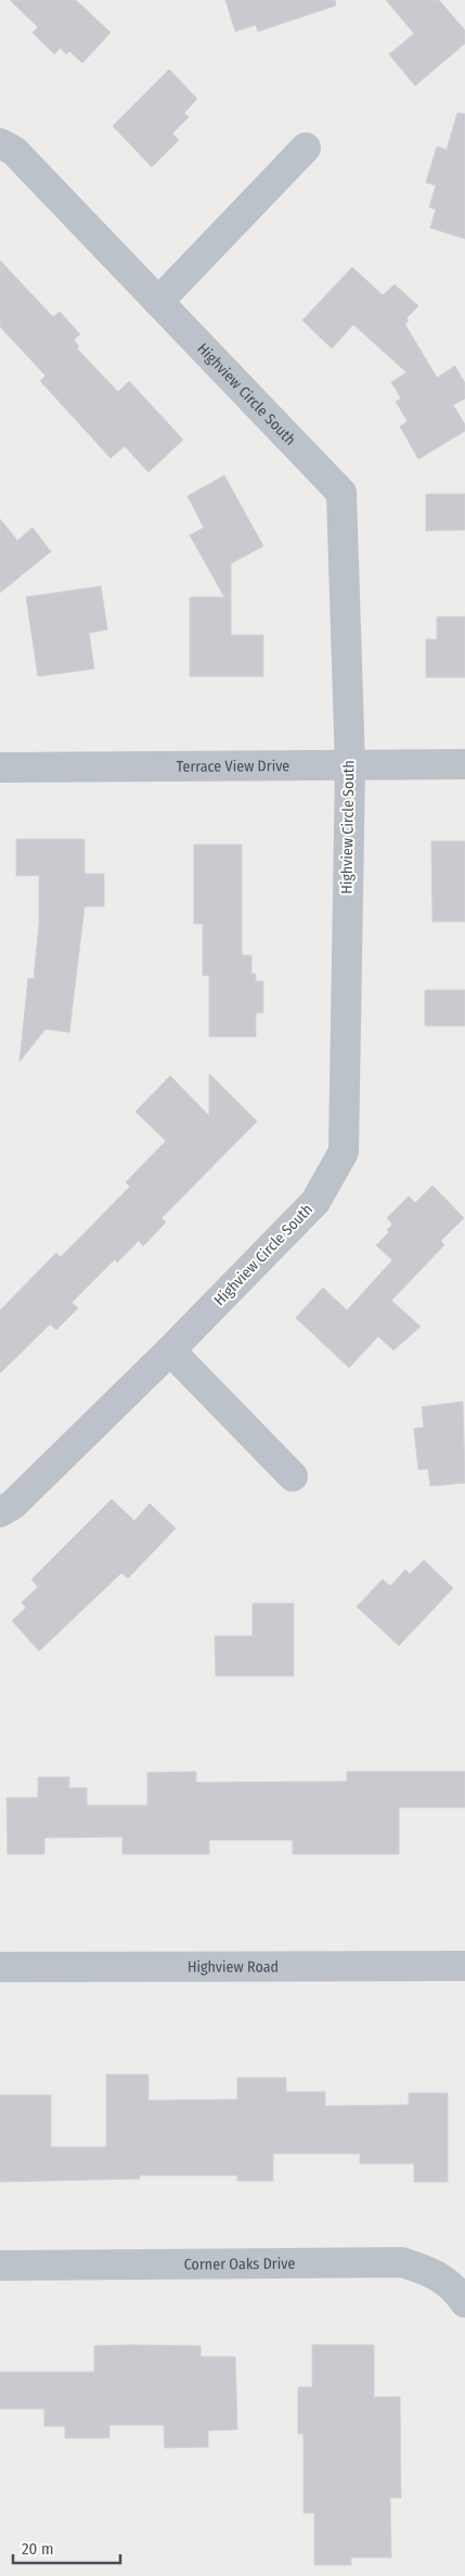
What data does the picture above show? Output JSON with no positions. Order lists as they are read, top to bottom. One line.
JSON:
{"streets":{"street":["Highview Circle South","Terrace View Drive","Highview Road","Corner Oaks Drive"]},"crossings":[["Highview Circle South","Terrace View Drive"]],"scale_bar":"20 m"}
